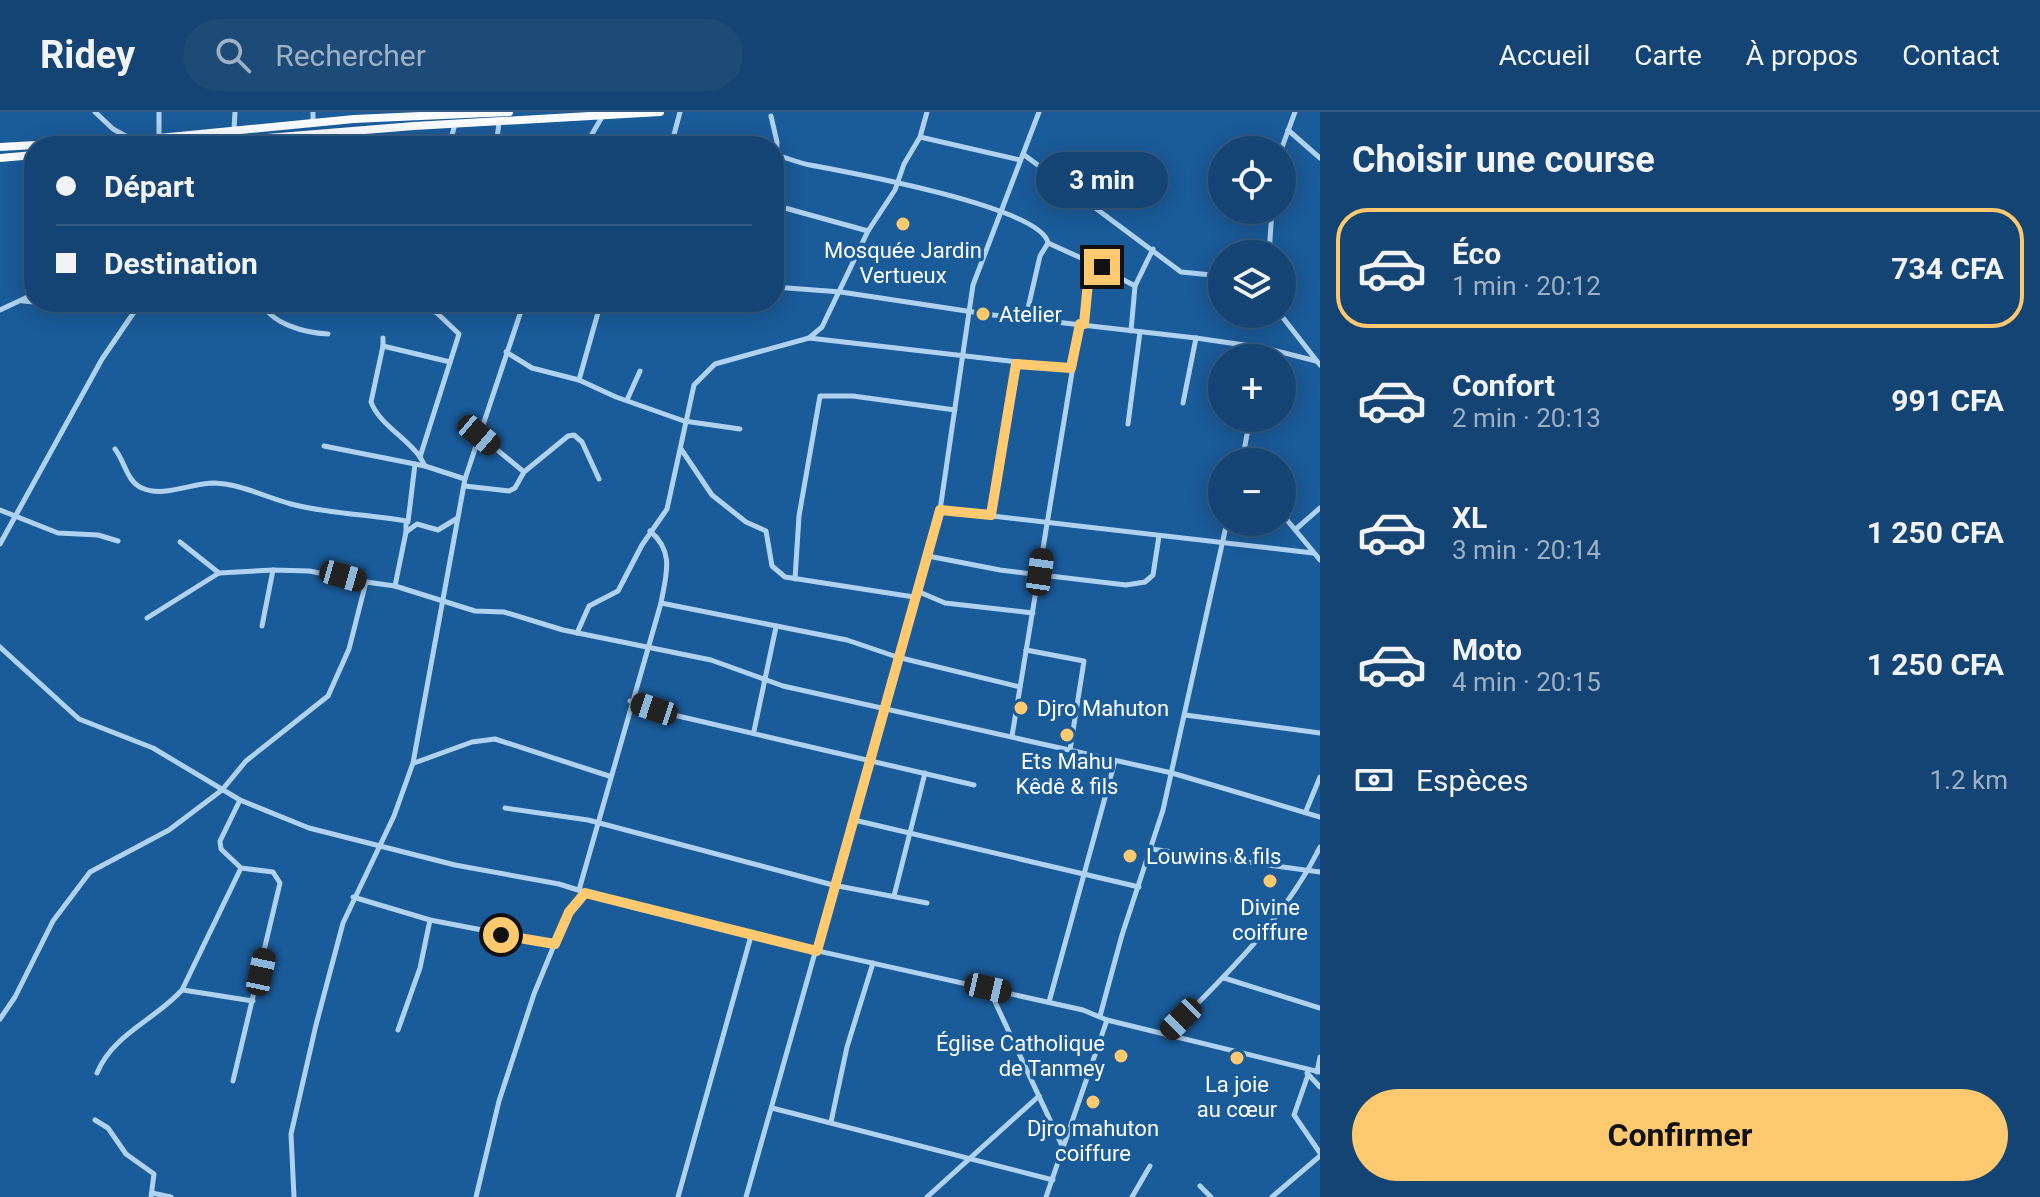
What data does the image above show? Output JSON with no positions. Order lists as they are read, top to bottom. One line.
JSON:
{"places":["Mosquée Jardin Vertueux","Atelier","Djro Mahuton","Ets Mahu Kêdê & fils","Louwins & fils","Divine coiffure","Église Catholique de Tanmey","La joie au cœur","Djro mahuton coiffure"],"page":{"header":"Ridey","search":"Rechercher","nav":["Accueil","Carte","À propos","Contact"],"heading":"Choisir une course","map_buttons":["+","−"],"banner":["Départ","Destination"],"bubble":"3 min","list":[{"name":"Éco","note":"1 min · 20:12","value":"734 CFA"},{"name":"Confort","note":"2 min · 20:13","value":"991 CFA"},{"name":"XL","note":"3 min · 20:14","value":"1 250 CFA"},{"name":"Moto","note":"4 min · 20:15","value":"1 250 CFA"}],"pay":["Espèces","1.2 km"],"buttons":"Confirmer"}}
